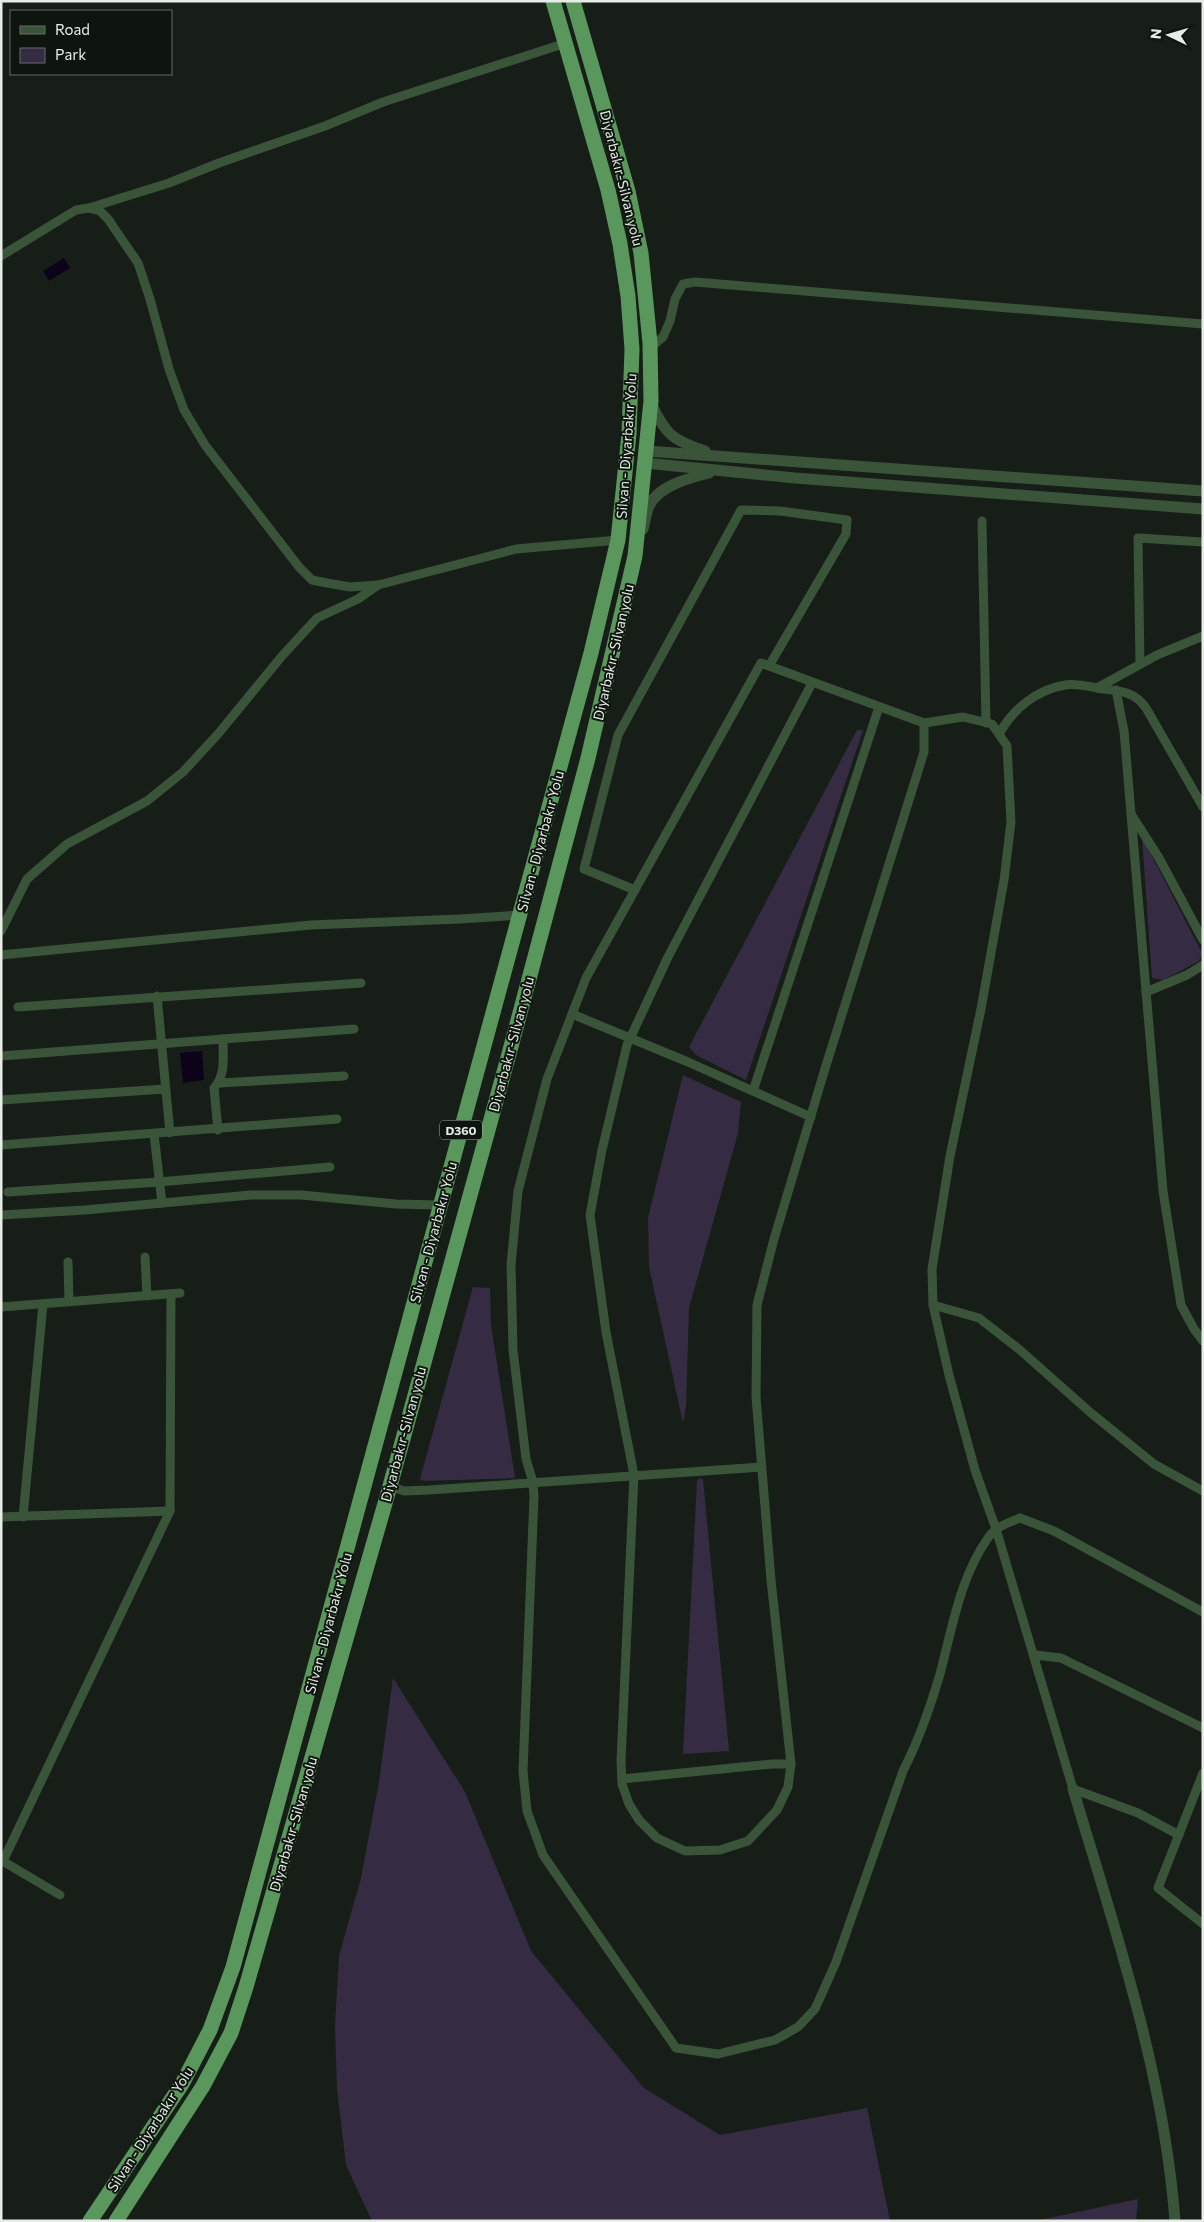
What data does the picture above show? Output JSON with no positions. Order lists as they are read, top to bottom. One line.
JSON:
{"streets":{"highway":["Diyarbakır-Silvan yolu","Silvan - Diyarbakır Yolu","D360"]},"legend":["Road","Park"],"north":"left"}
